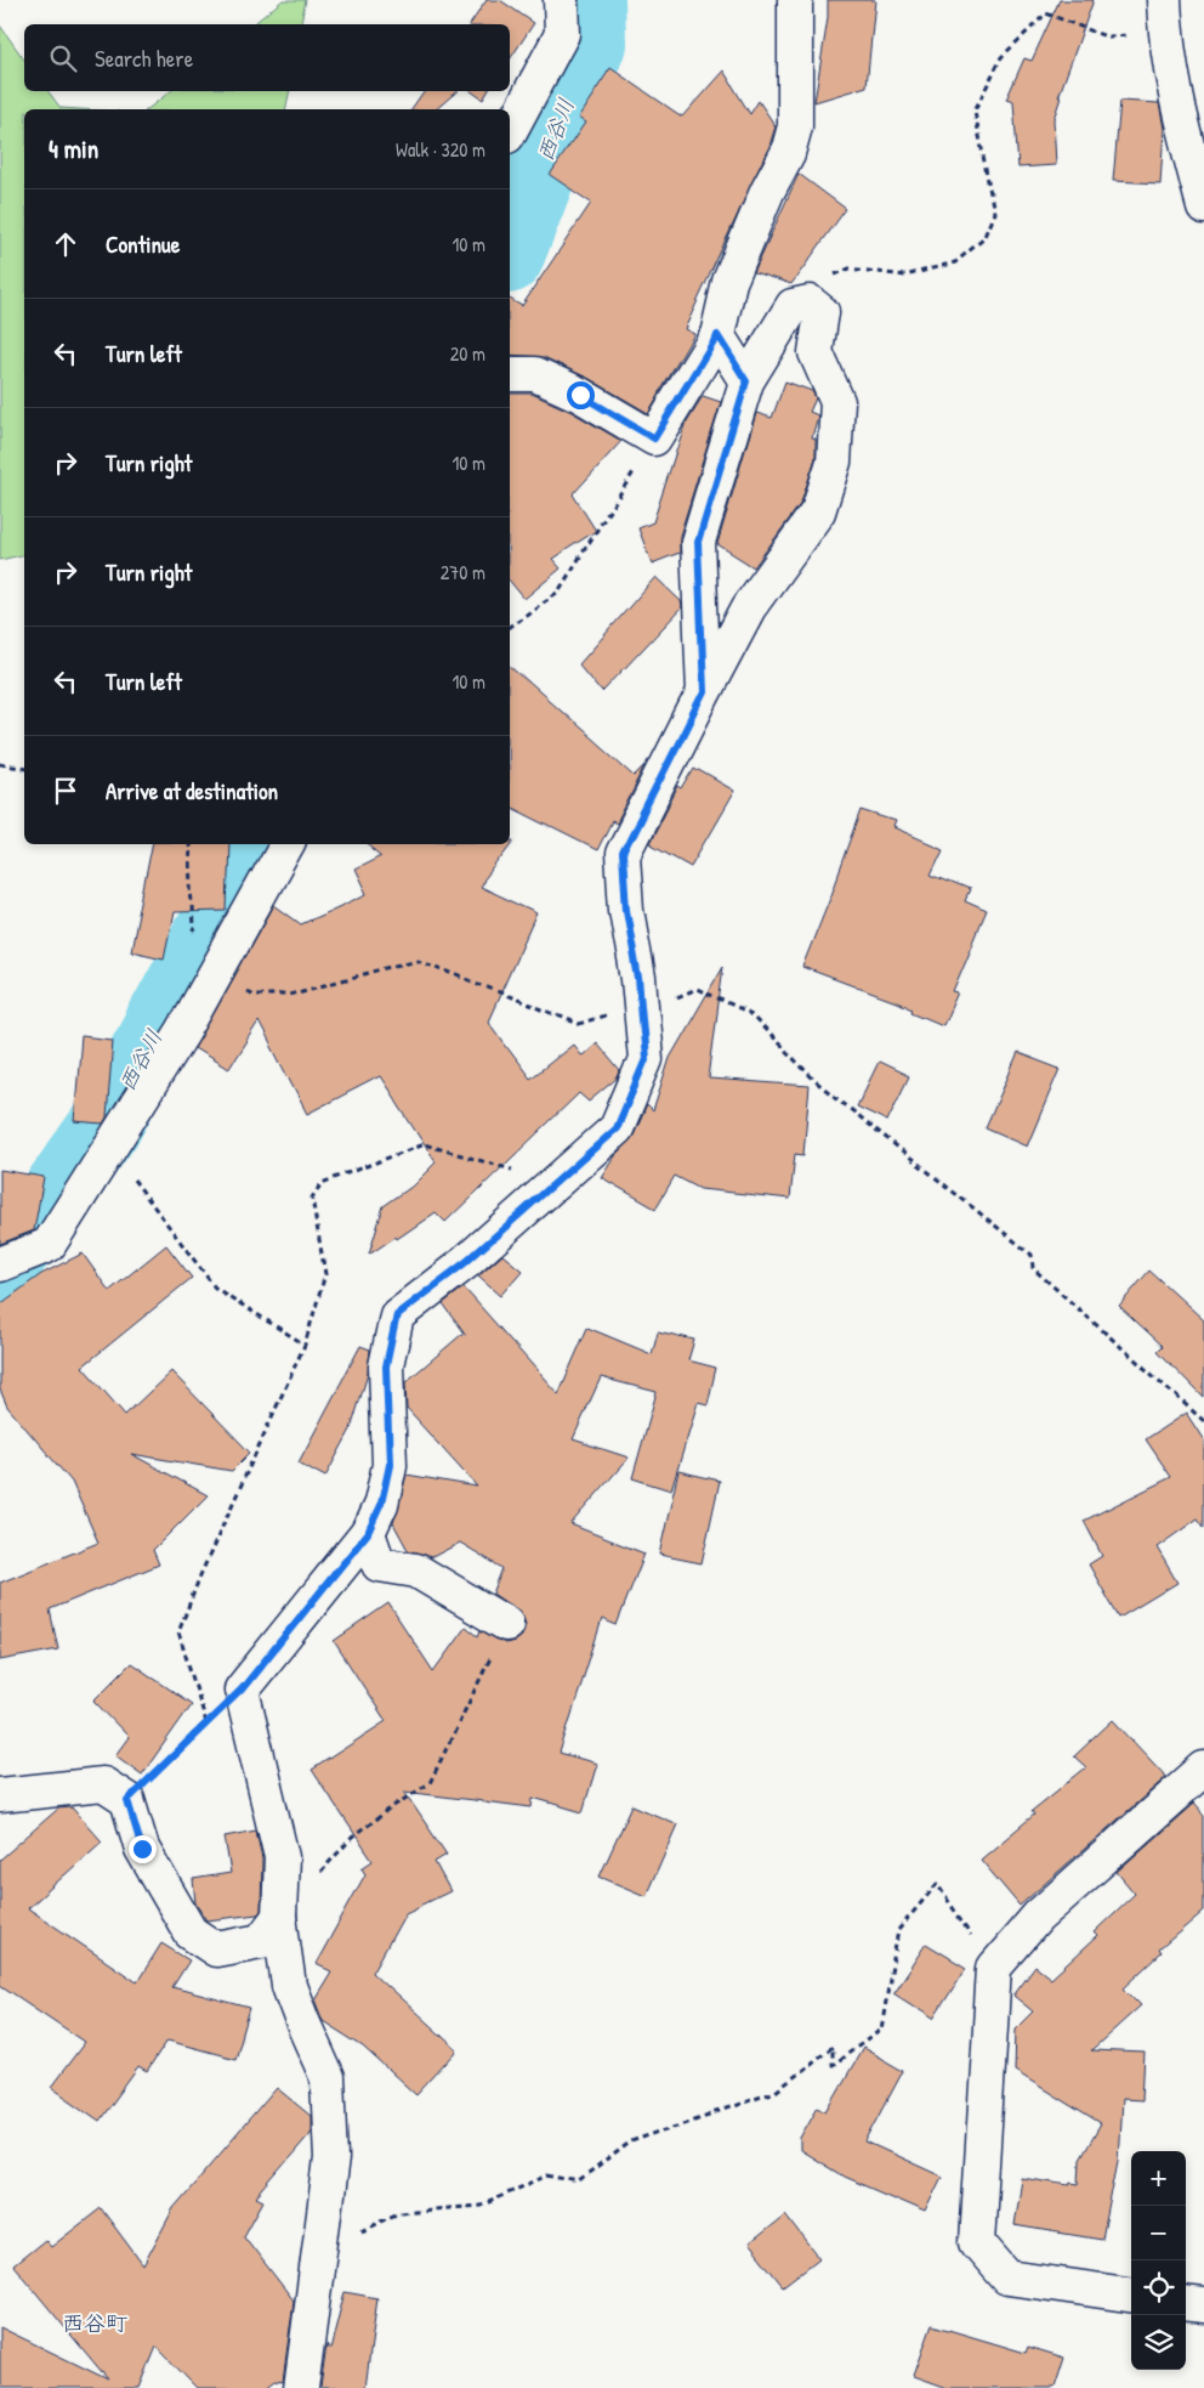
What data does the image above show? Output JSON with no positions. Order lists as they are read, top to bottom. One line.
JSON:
{"districts":["西谷町"],"water":["西谷川"],"page":{"search":"Search here","heading":["4 min","Walk · 320 m"],"list":[["Continue","10 m"],["Turn left","20 m"],["Turn right","10 m"],["Turn right","270 m"],["Turn left","10 m"],"Arrive at destination"],"map_buttons":["+","−"]}}
